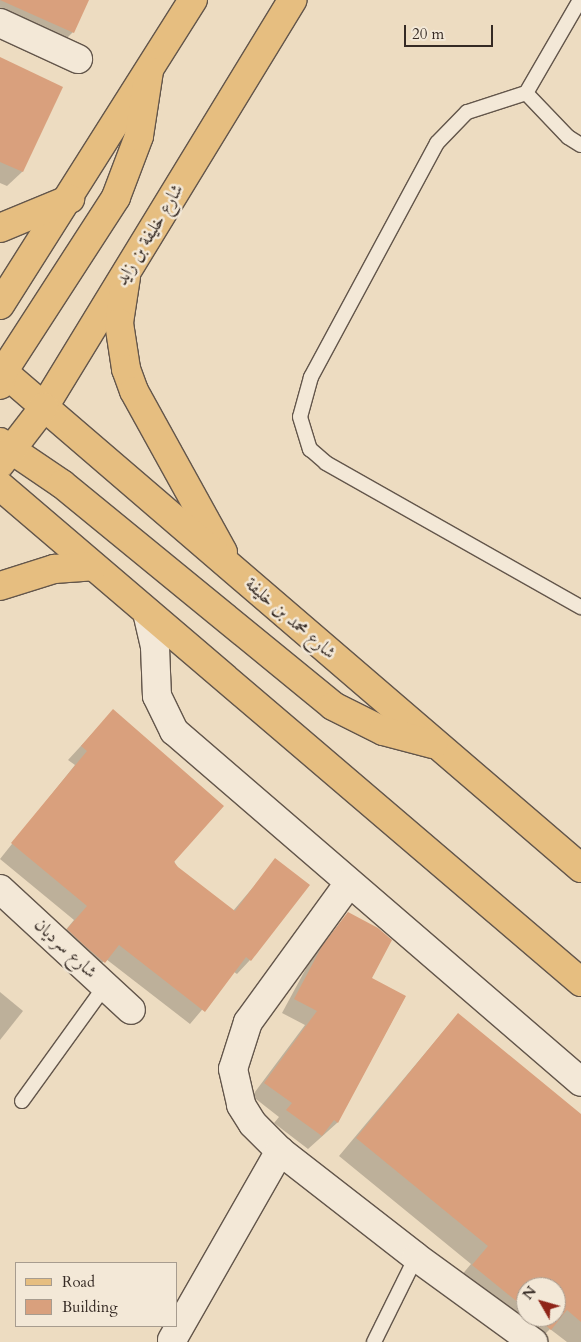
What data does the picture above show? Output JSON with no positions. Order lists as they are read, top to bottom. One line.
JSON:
{"streets":{"main road":["شارع خليفة بن زايد","شارع محمد بن خليفة"],"street":["شارع سرديان"]},"crossings":[["شارع خليفة بن زايد","شارع محمد بن خليفة"]],"legend":["Road","Building"],"scale_bar":"20 m","north":"top left"}
